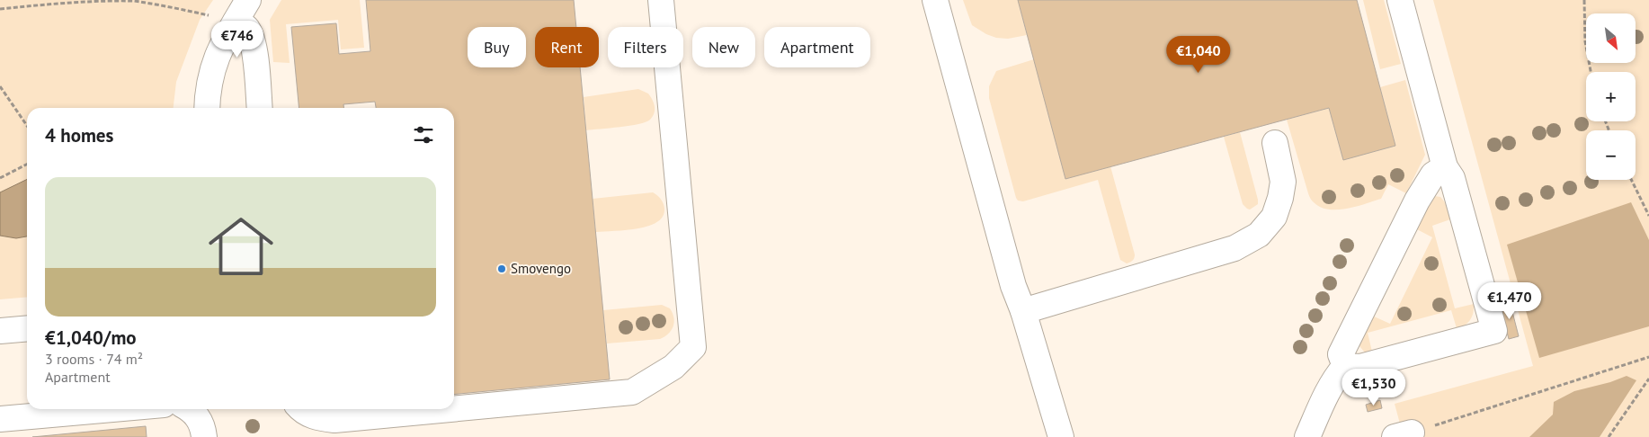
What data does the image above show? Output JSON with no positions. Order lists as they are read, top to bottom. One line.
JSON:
{"places":["Smovengo"],"north":"bottom right","page":{"map_buttons":["+","−"],"price":["€746","€1,040","€1,470","€1,530"],"chip":["Buy","Rent","Filters","New","Apartment"],"heading":"4 homes","list":[{"name":"€1,040/mo","note":"3 rooms · 74 m² · Apartment"}]}}
